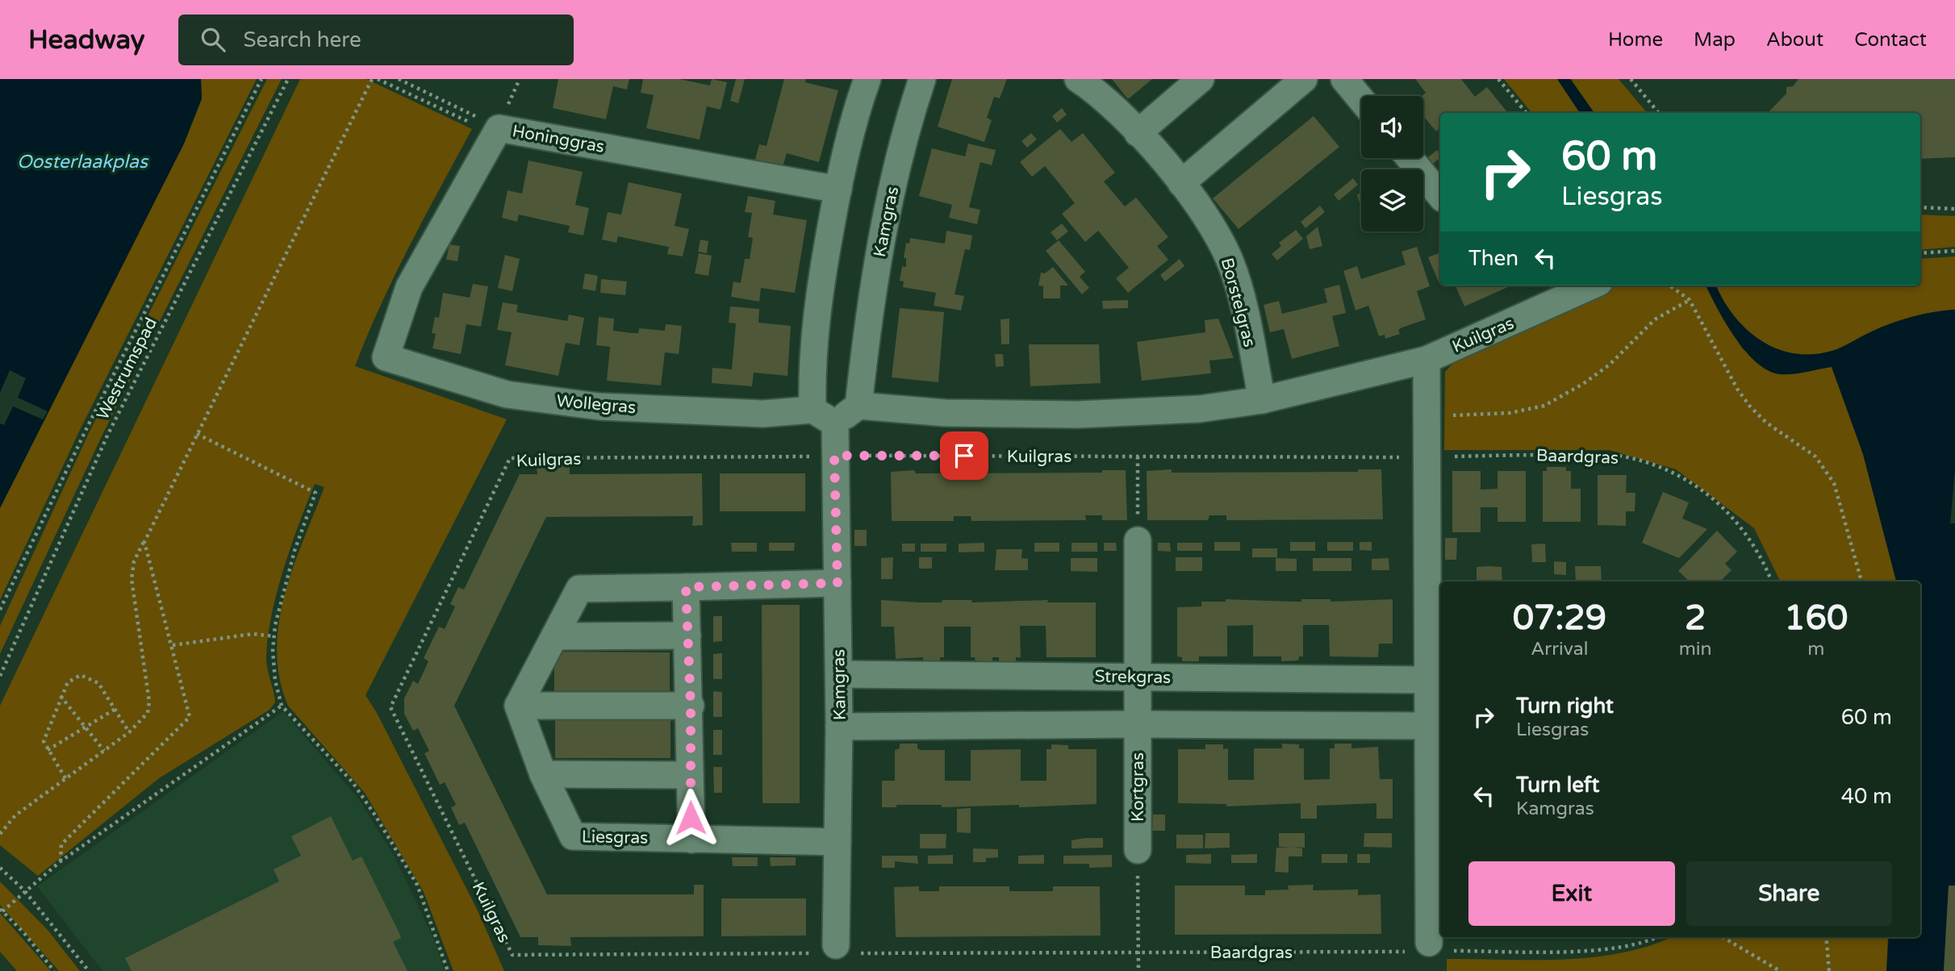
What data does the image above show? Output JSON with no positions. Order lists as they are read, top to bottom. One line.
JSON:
{"streets":{"street":["Honinggras","Kamgras","Borstelgras","Kuilgras","Wollegras","Strekgras","Kortgras","Liesgras"],"path":["Westrumspad","Baardgras"]},"crossings":[["Honinggras","Kamgras"],["Honinggras","Wollegras"],["Kamgras","Kuilgras"],["Kamgras","Wollegras"],["Kamgras","Baardgras"],["Kamgras","Strekgras"],["Kamgras","Liesgras"],["Borstelgras","Kuilgras"],["Kuilgras","Baardgras"]],"water":["Oosterlaakplas"],"page":{"header":"Headway","search":"Search here","nav":["Home","Map","About","Contact"],"turn":["60 m","Liesgras"],"then":"Then","eta":["07:29","Arrival","2","min","160","m"],"list":[{"name":"Turn right","note":"Liesgras","value":"60 m"},{"name":"Turn left","note":"Kamgras","value":"40 m"}],"buttons":["Exit","Share"]}}
